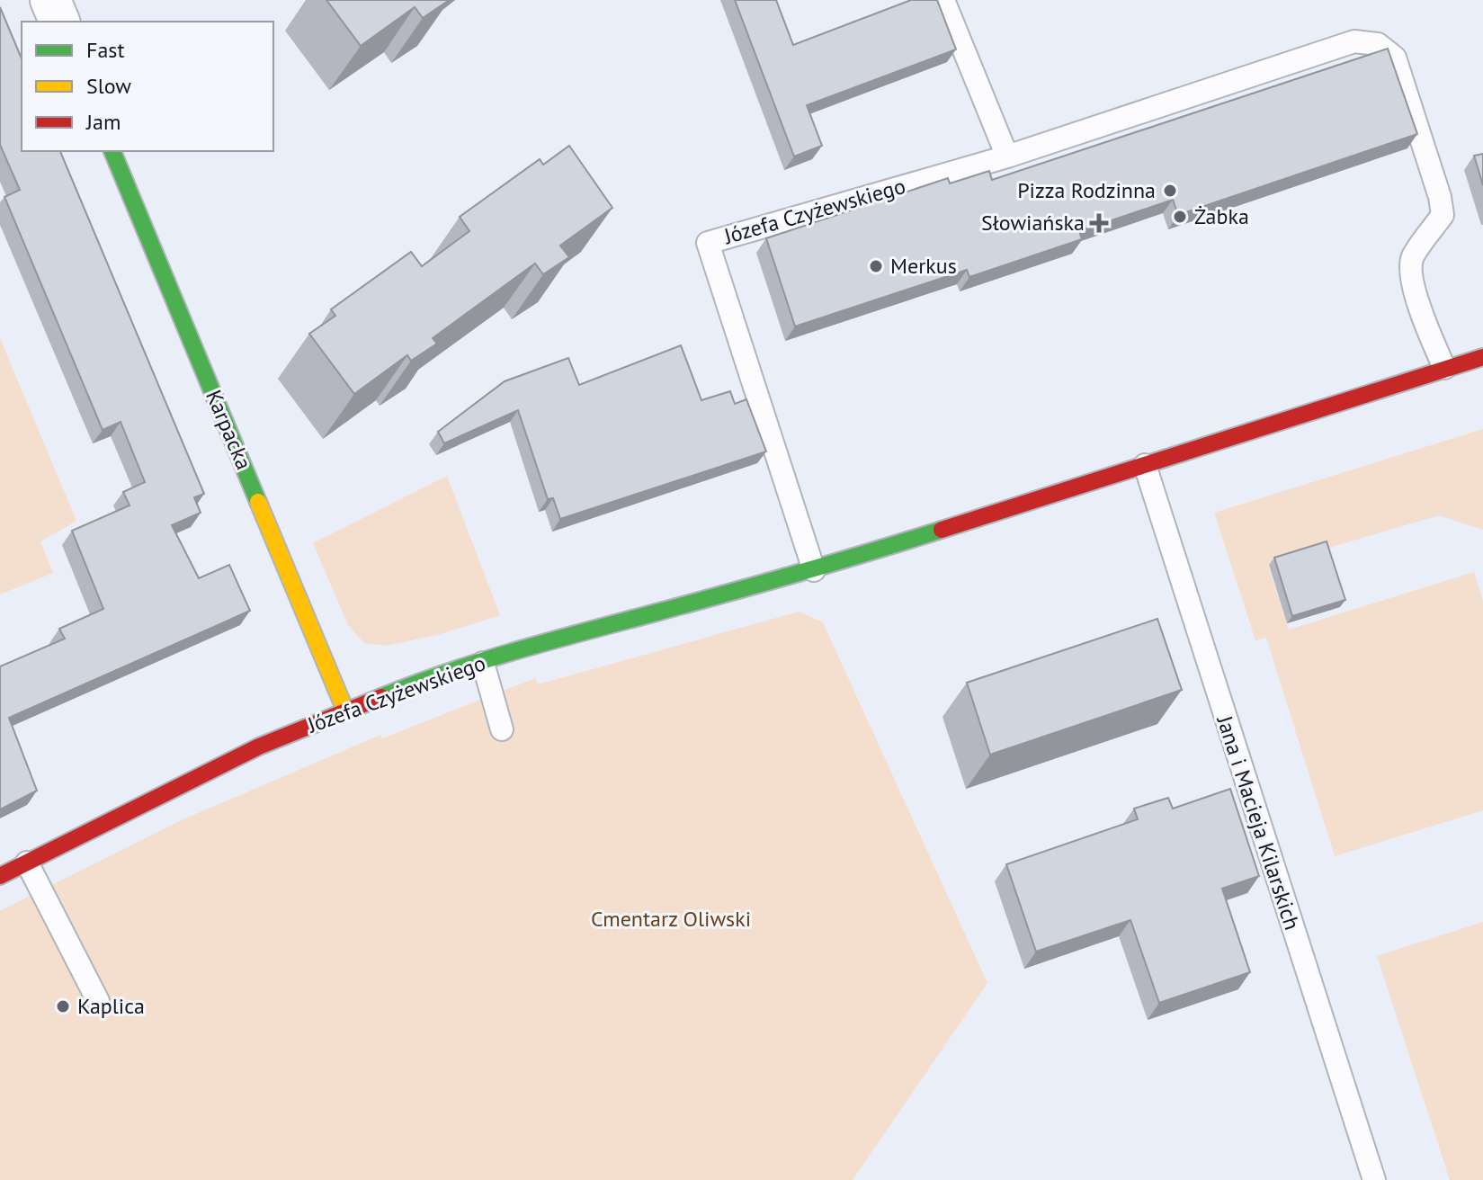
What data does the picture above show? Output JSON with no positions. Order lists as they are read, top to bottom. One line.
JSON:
{"streets":{"street":["Józefa Czyżewskiego","Karpacka"],"lane":["Jana i Macieja Kilarskich"]},"crossings":[["Józefa Czyżewskiego","Karpacka"],["Józefa Czyżewskiego","Jana i Macieja Kilarskich"]],"parks":["Cmentarz Oliwski"],"places":{"other":["Pizza Rodzinna","Żabka","Merkus","Kaplica"],"health":["Słowiańska"]},"legend":["Fast","Slow","Jam"]}
